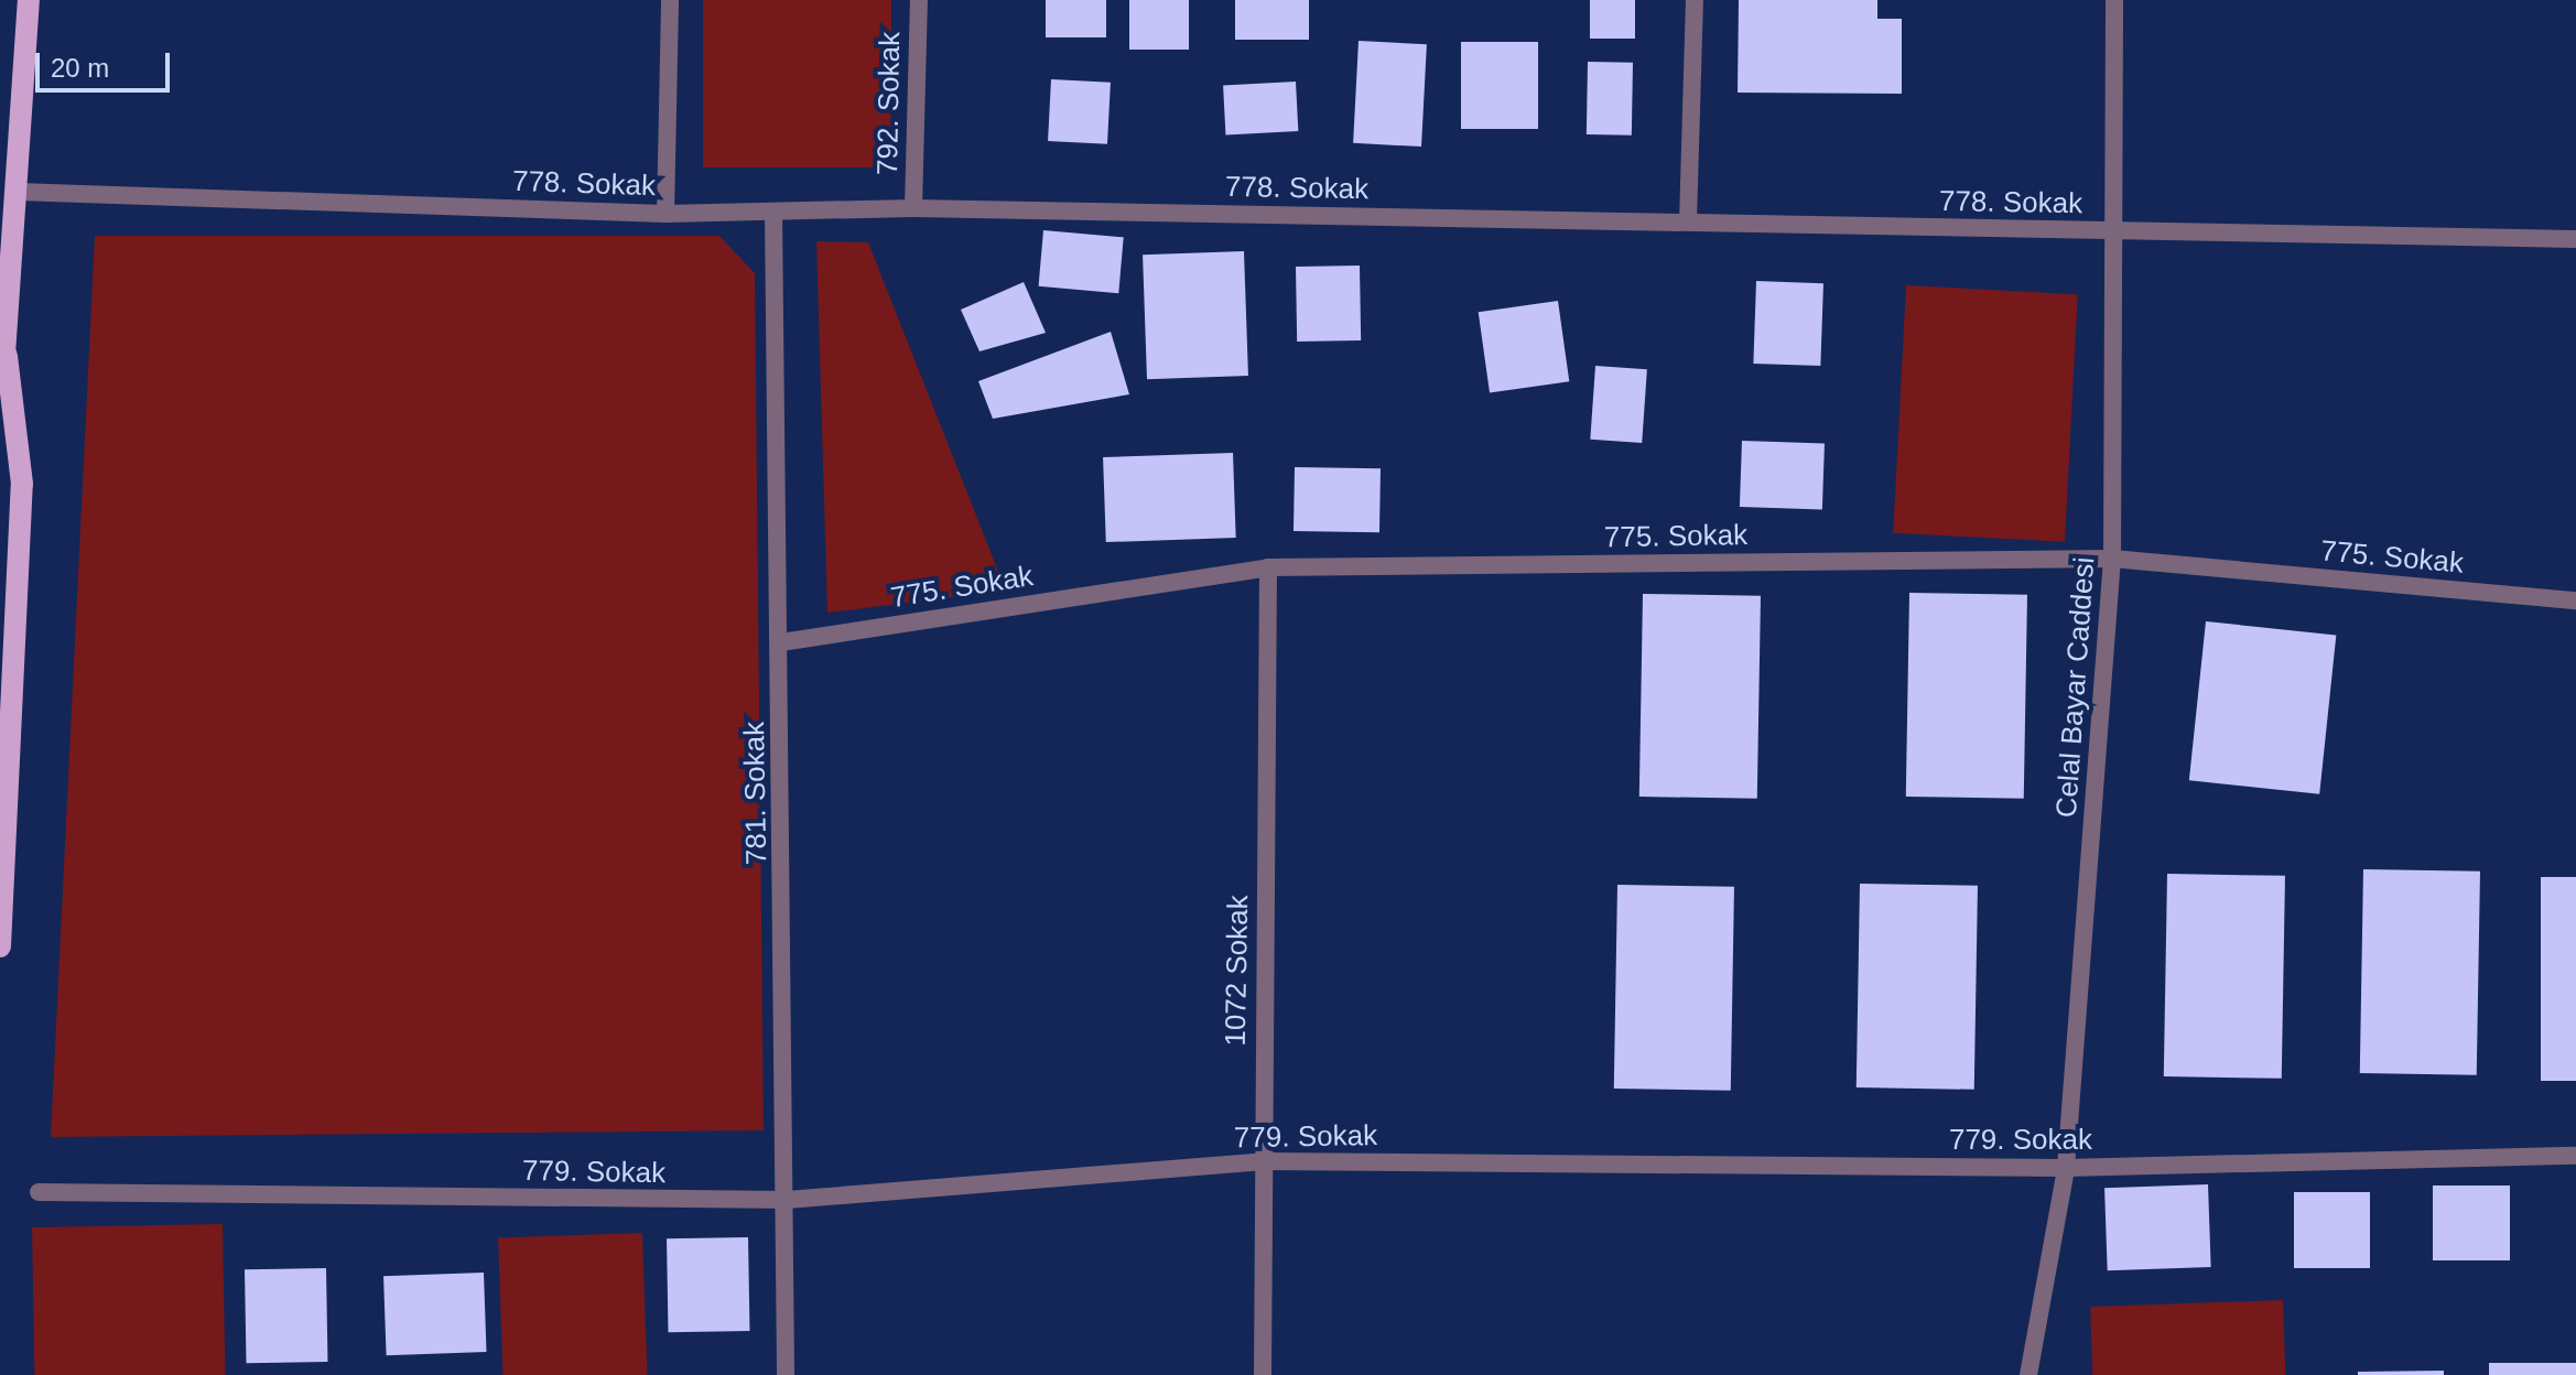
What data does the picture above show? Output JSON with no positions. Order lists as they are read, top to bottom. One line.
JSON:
{"streets":{"street":["792. Sokak","778. Sokak","775. Sokak","Celal Bayar Caddesi","781. Sokak","1072 Sokak","779. Sokak"]},"crossings":[["792. Sokak","778. Sokak"],["778. Sokak","Celal Bayar Caddesi"],["778. Sokak","781. Sokak"],["775. Sokak","Celal Bayar Caddesi"],["775. Sokak","781. Sokak"],["775. Sokak","1072 Sokak"],["Celal Bayar Caddesi","779. Sokak"],["781. Sokak","779. Sokak"],["1072 Sokak","779. Sokak"]],"scale_bar":"20 m"}
